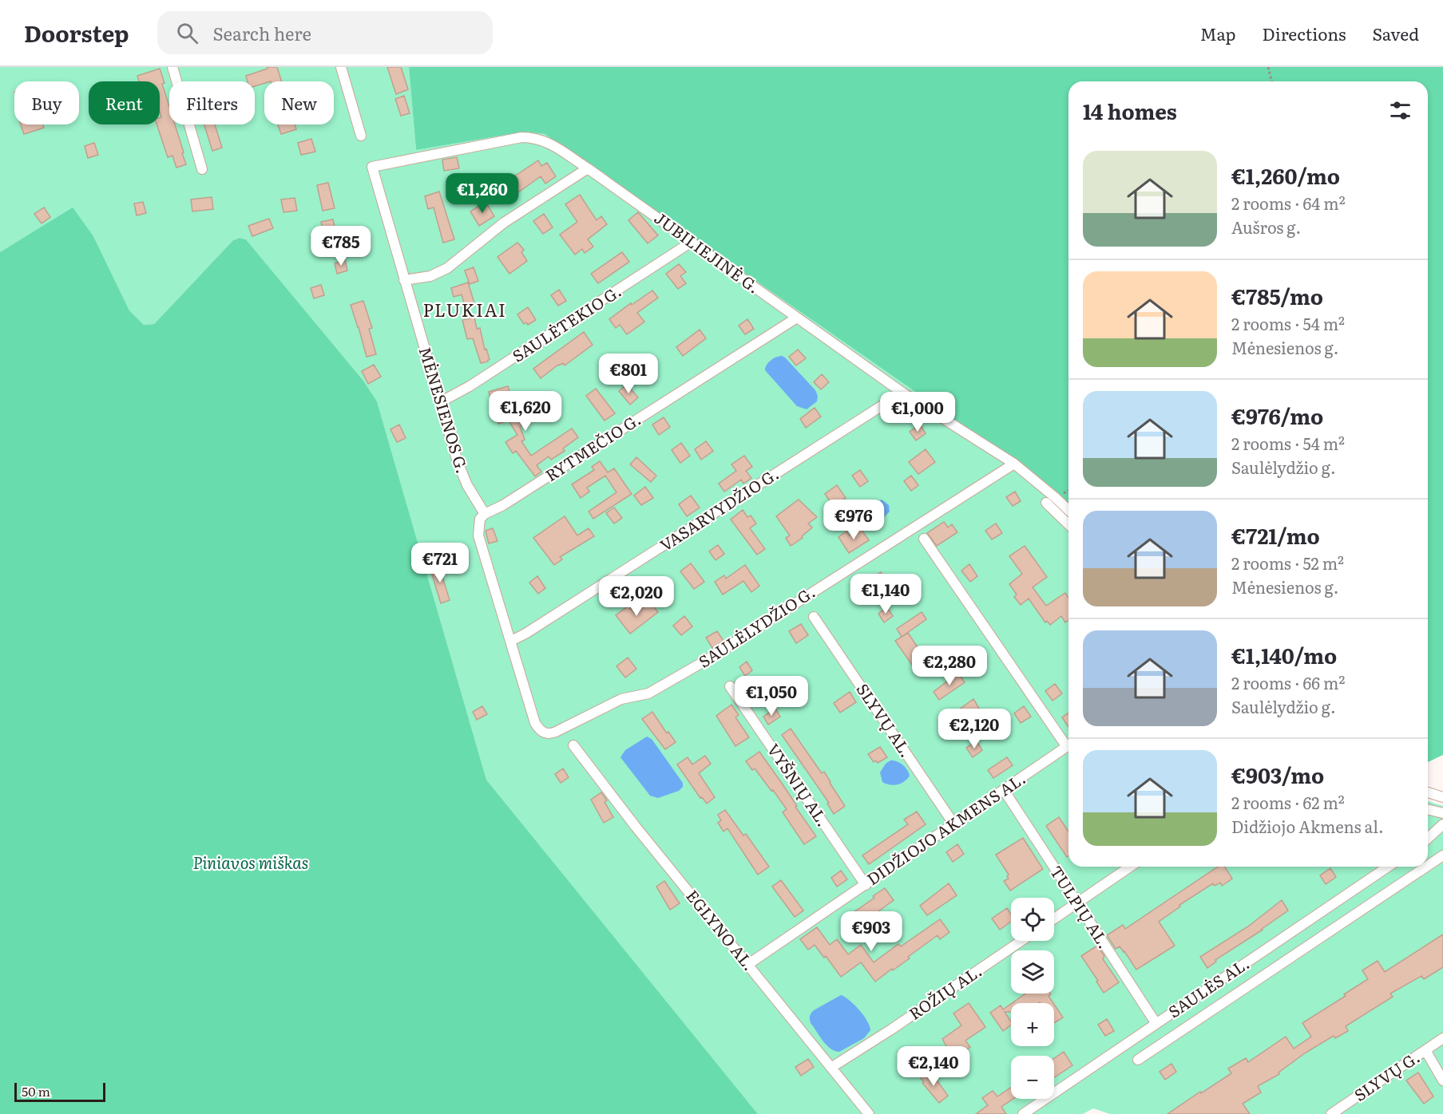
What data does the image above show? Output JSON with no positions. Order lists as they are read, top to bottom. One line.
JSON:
{"streets":{"street":["JUBILIEJINĖ G.","SAULĖTEKIO G.","MĖNESIENOS G.","RYTMEČIO G.","VASARVYDŽIO G.","SAULĖLYDŽIO G.","SLYVŲ AL.","VYŠNIŲ AL.","DIDŽIOJO AKMENS AL.","TULPIŲ AL.","EGLYNO AL.","SAULĖS AL.","ROŽIŲ AL.","SLYVŲ G."]},"crossings":[["JUBILIEJINĖ G.","SAULĖTEKIO G."],["JUBILIEJINĖ G.","MĖNESIENOS G."],["JUBILIEJINĖ G.","RYTMEČIO G."],["JUBILIEJINĖ G.","VASARVYDŽIO G."],["JUBILIEJINĖ G.","SAULĖLYDŽIO G."],["SAULĖTEKIO G.","MĖNESIENOS G."],["MĖNESIENOS G.","RYTMEČIO G."],["VASARVYDŽIO G.","SAULĖLYDŽIO G."],["SLYVŲ AL.","DIDŽIOJO AKMENS AL."],["VYŠNIŲ AL.","DIDŽIOJO AKMENS AL."],["DIDŽIOJO AKMENS AL.","TULPIŲ AL."],["DIDŽIOJO AKMENS AL.","EGLYNO AL."],["TULPIŲ AL.","SAULĖS AL."],["EGLYNO AL.","ROŽIŲ AL."]],"districts":["PLUKIAI"],"parks":["Piniavos miškas"],"scale_bar":"50 m","page":{"header":"Doorstep","search":"Search here","nav":["Map","Directions","Saved"],"chip":["Buy","Rent","Filters","New"],"heading":"14 homes","list":[{"name":"€1,260/mo","note":"2 rooms · 64 m² · Aušros g."},{"name":"€785/mo","note":"2 rooms · 54 m² · Mėnesienos g."},{"name":"€976/mo","note":"2 rooms · 54 m² · Saulėlydžio g."},{"name":"€721/mo","note":"2 rooms · 52 m² · Mėnesienos g."},{"name":"€1,140/mo","note":"2 rooms · 66 m² · Saulėlydžio g."},{"name":"€903/mo","note":"2 rooms · 62 m² · Didžiojo Akmens al."}],"price":["€1,260","€785","€801","€1,620","€1,000","€976","€721","€1,140","€2,020","€2,280","€1,050","€2,120","€903","€2,140"],"map_buttons":["+","−"],"scale":"50 m"}}
